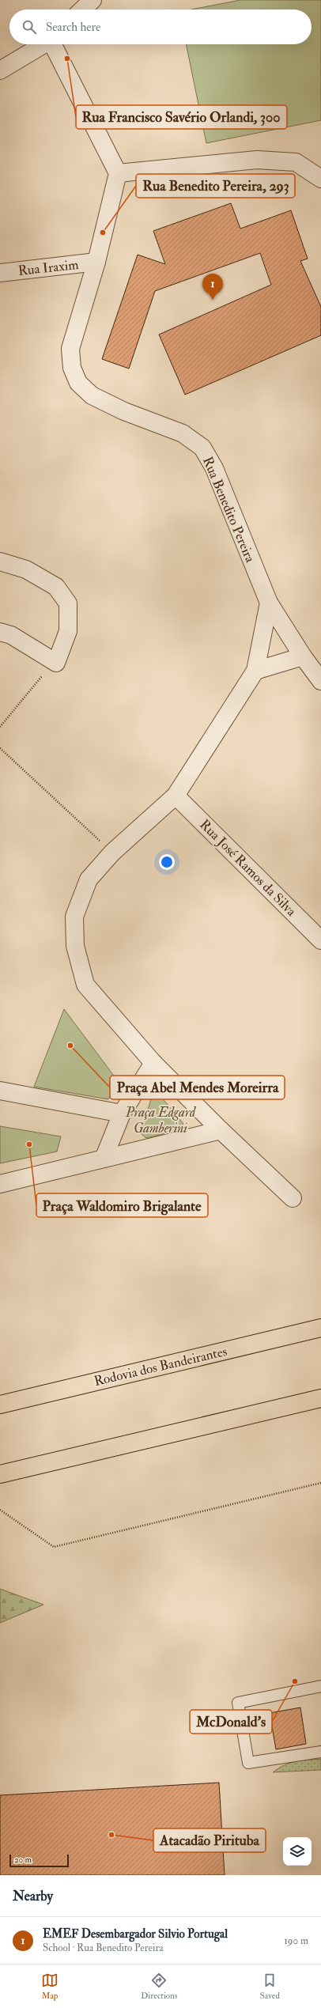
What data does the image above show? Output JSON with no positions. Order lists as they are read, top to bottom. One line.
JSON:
{"streets":{"highway":["Rodovia dos Bandeirantes"],"street":["Rua Iraxim","Rua Benedito Pereira","Rua José Ramos da Silva"]},"crossings":[["Rua Iraxim","Rua Benedito Pereira"]],"parks":["Praça Edgard Gamberini"],"places":["Rua Francisco Savério Orlandi, 300","Rua Benedito Pereira, 293","Praça Abel Mendes Moreirra","Praça Waldomiro Brigalante","McDonald's","Atacadão Pirituba"],"scale_bar":"20 m","page":{"search":"Search here","pins":"1","scale":"20 m","heading":"Nearby","list":[{"mark":"1","name":"EMEF Desembargador Silvio Portugal","note":"School · Rua Benedito Pereira","value":"190 m"}],"nav":["Map","Directions","Saved"]}}
